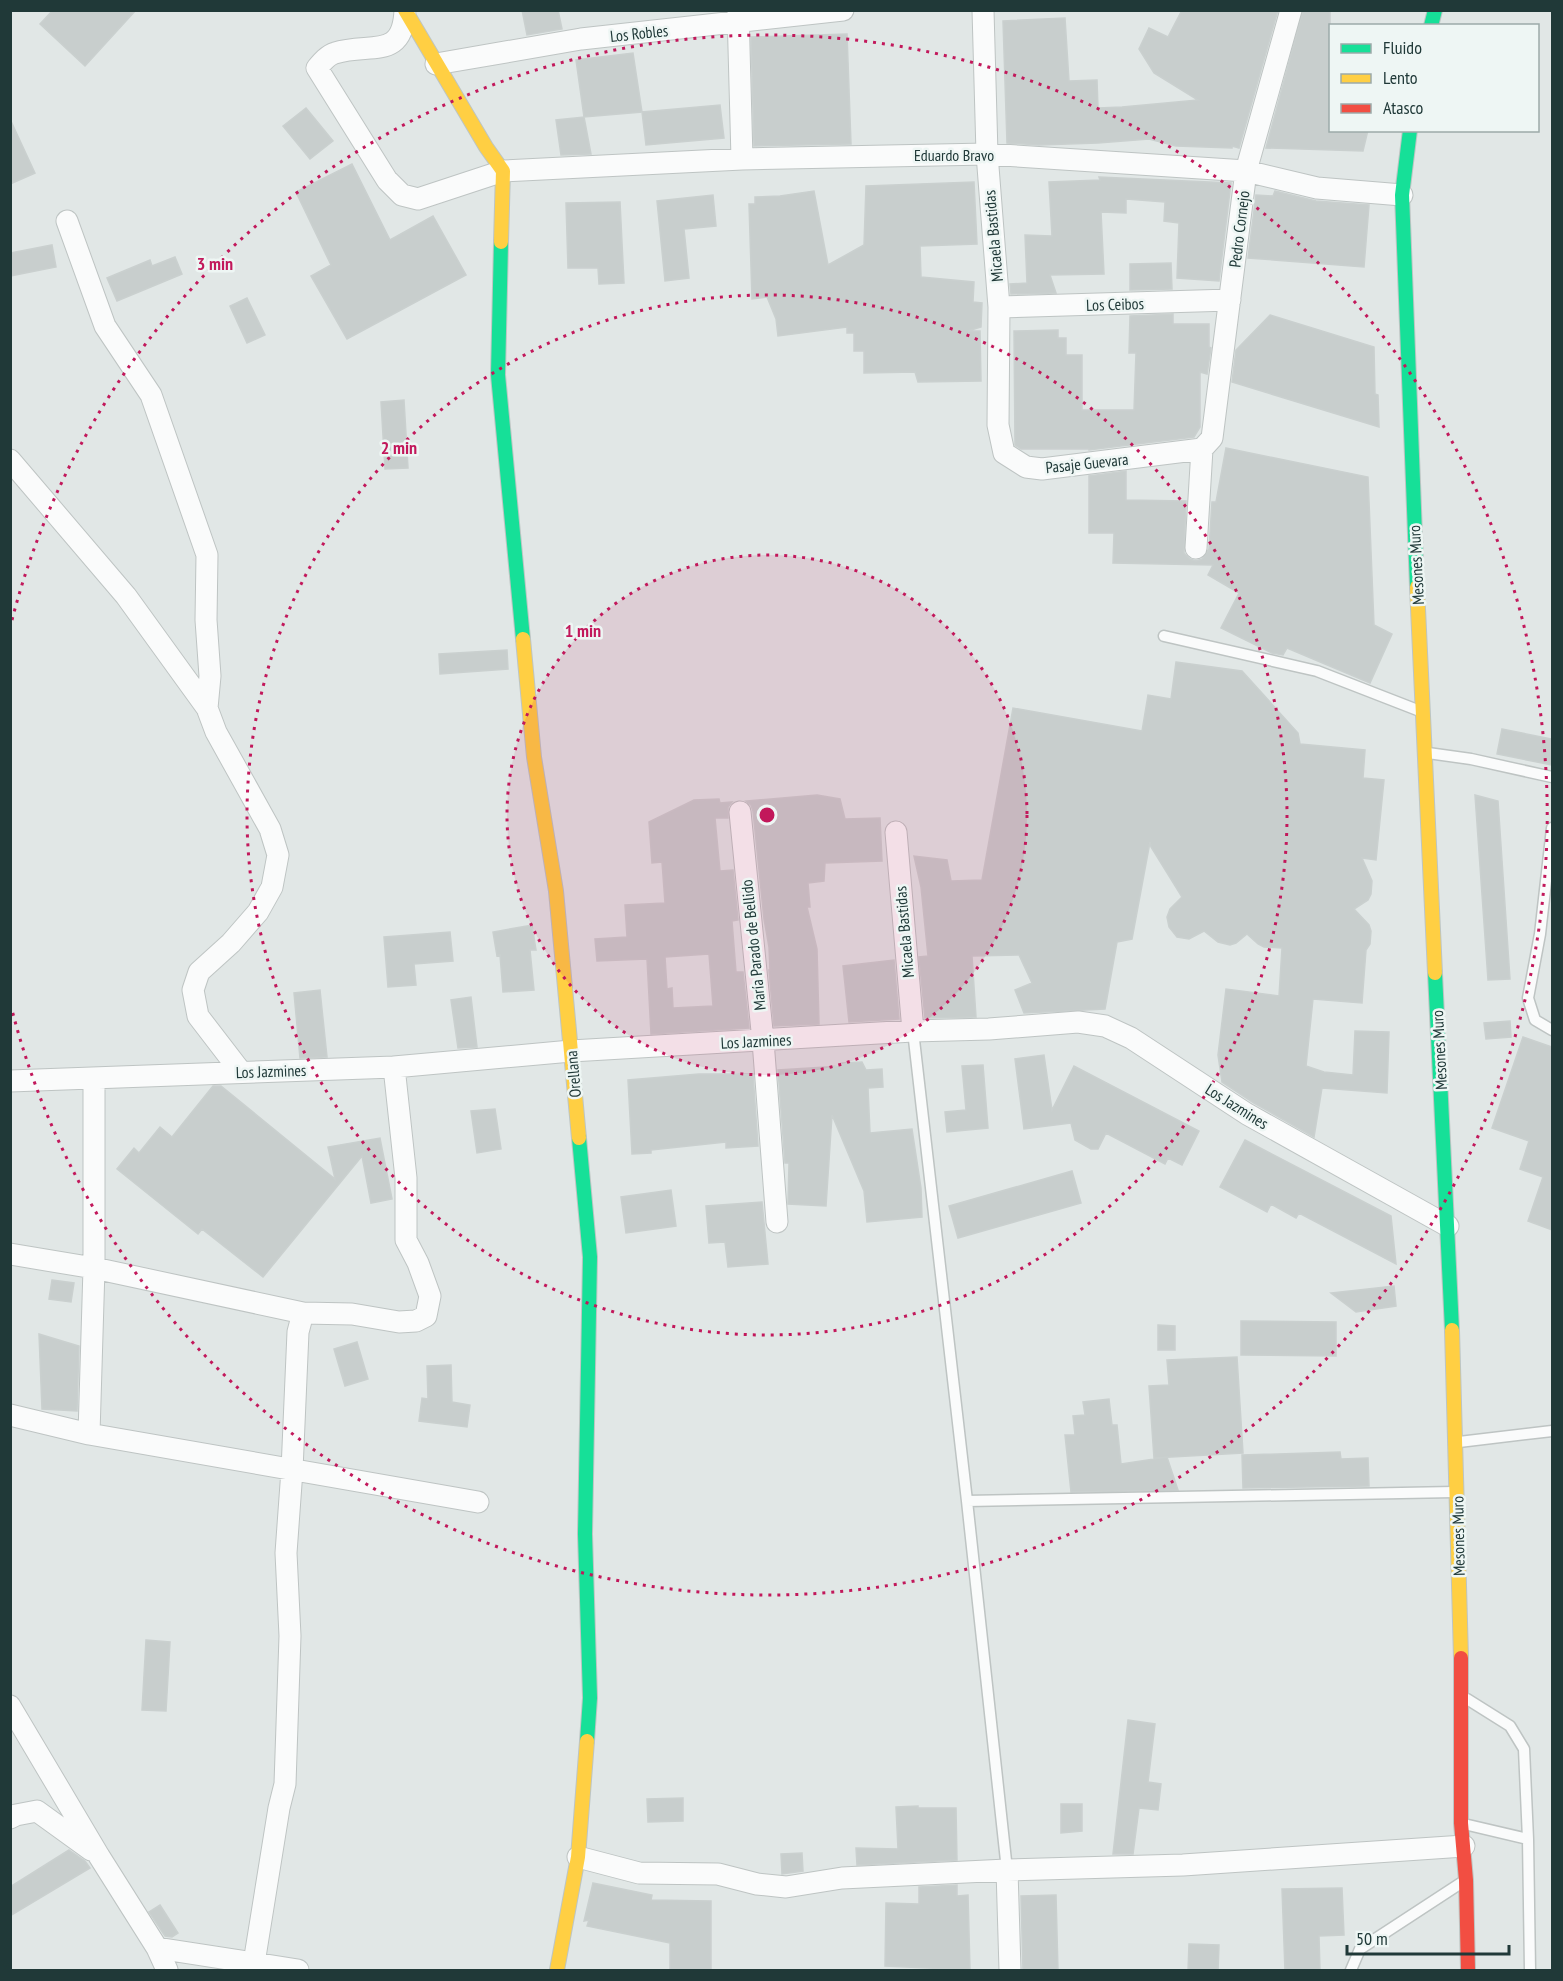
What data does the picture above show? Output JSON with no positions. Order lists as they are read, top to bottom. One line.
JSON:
{"streets":{"main road":["Mesones Muro","Orellana"],"street":["Los Robles","Eduardo Bravo","Pedro Cornejo","Micaela Bastidas","Los Ceibos","Pasaje Guevara","María Parado de Bellido","Los Jazmines"]},"crossings":[["Eduardo Bravo","Pedro Cornejo"],["Eduardo Bravo","Micaela Bastidas"],["Eduardo Bravo","Mesones Muro"],["Eduardo Bravo","Orellana"],["Pedro Cornejo","Los Ceibos"],["Pedro Cornejo","Pasaje Guevara"],["Micaela Bastidas","Los Ceibos"],["Micaela Bastidas","Pasaje Guevara"],["Micaela Bastidas","Los Jazmines"],["Mesones Muro","Los Jazmines"],["María Parado de Bellido","Los Jazmines"],["Los Jazmines","Orellana"]],"legend":["Fluido","Lento","Atasco"],"scale_bar":"50 m","rings":["3 min","2 min","1 min"]}
